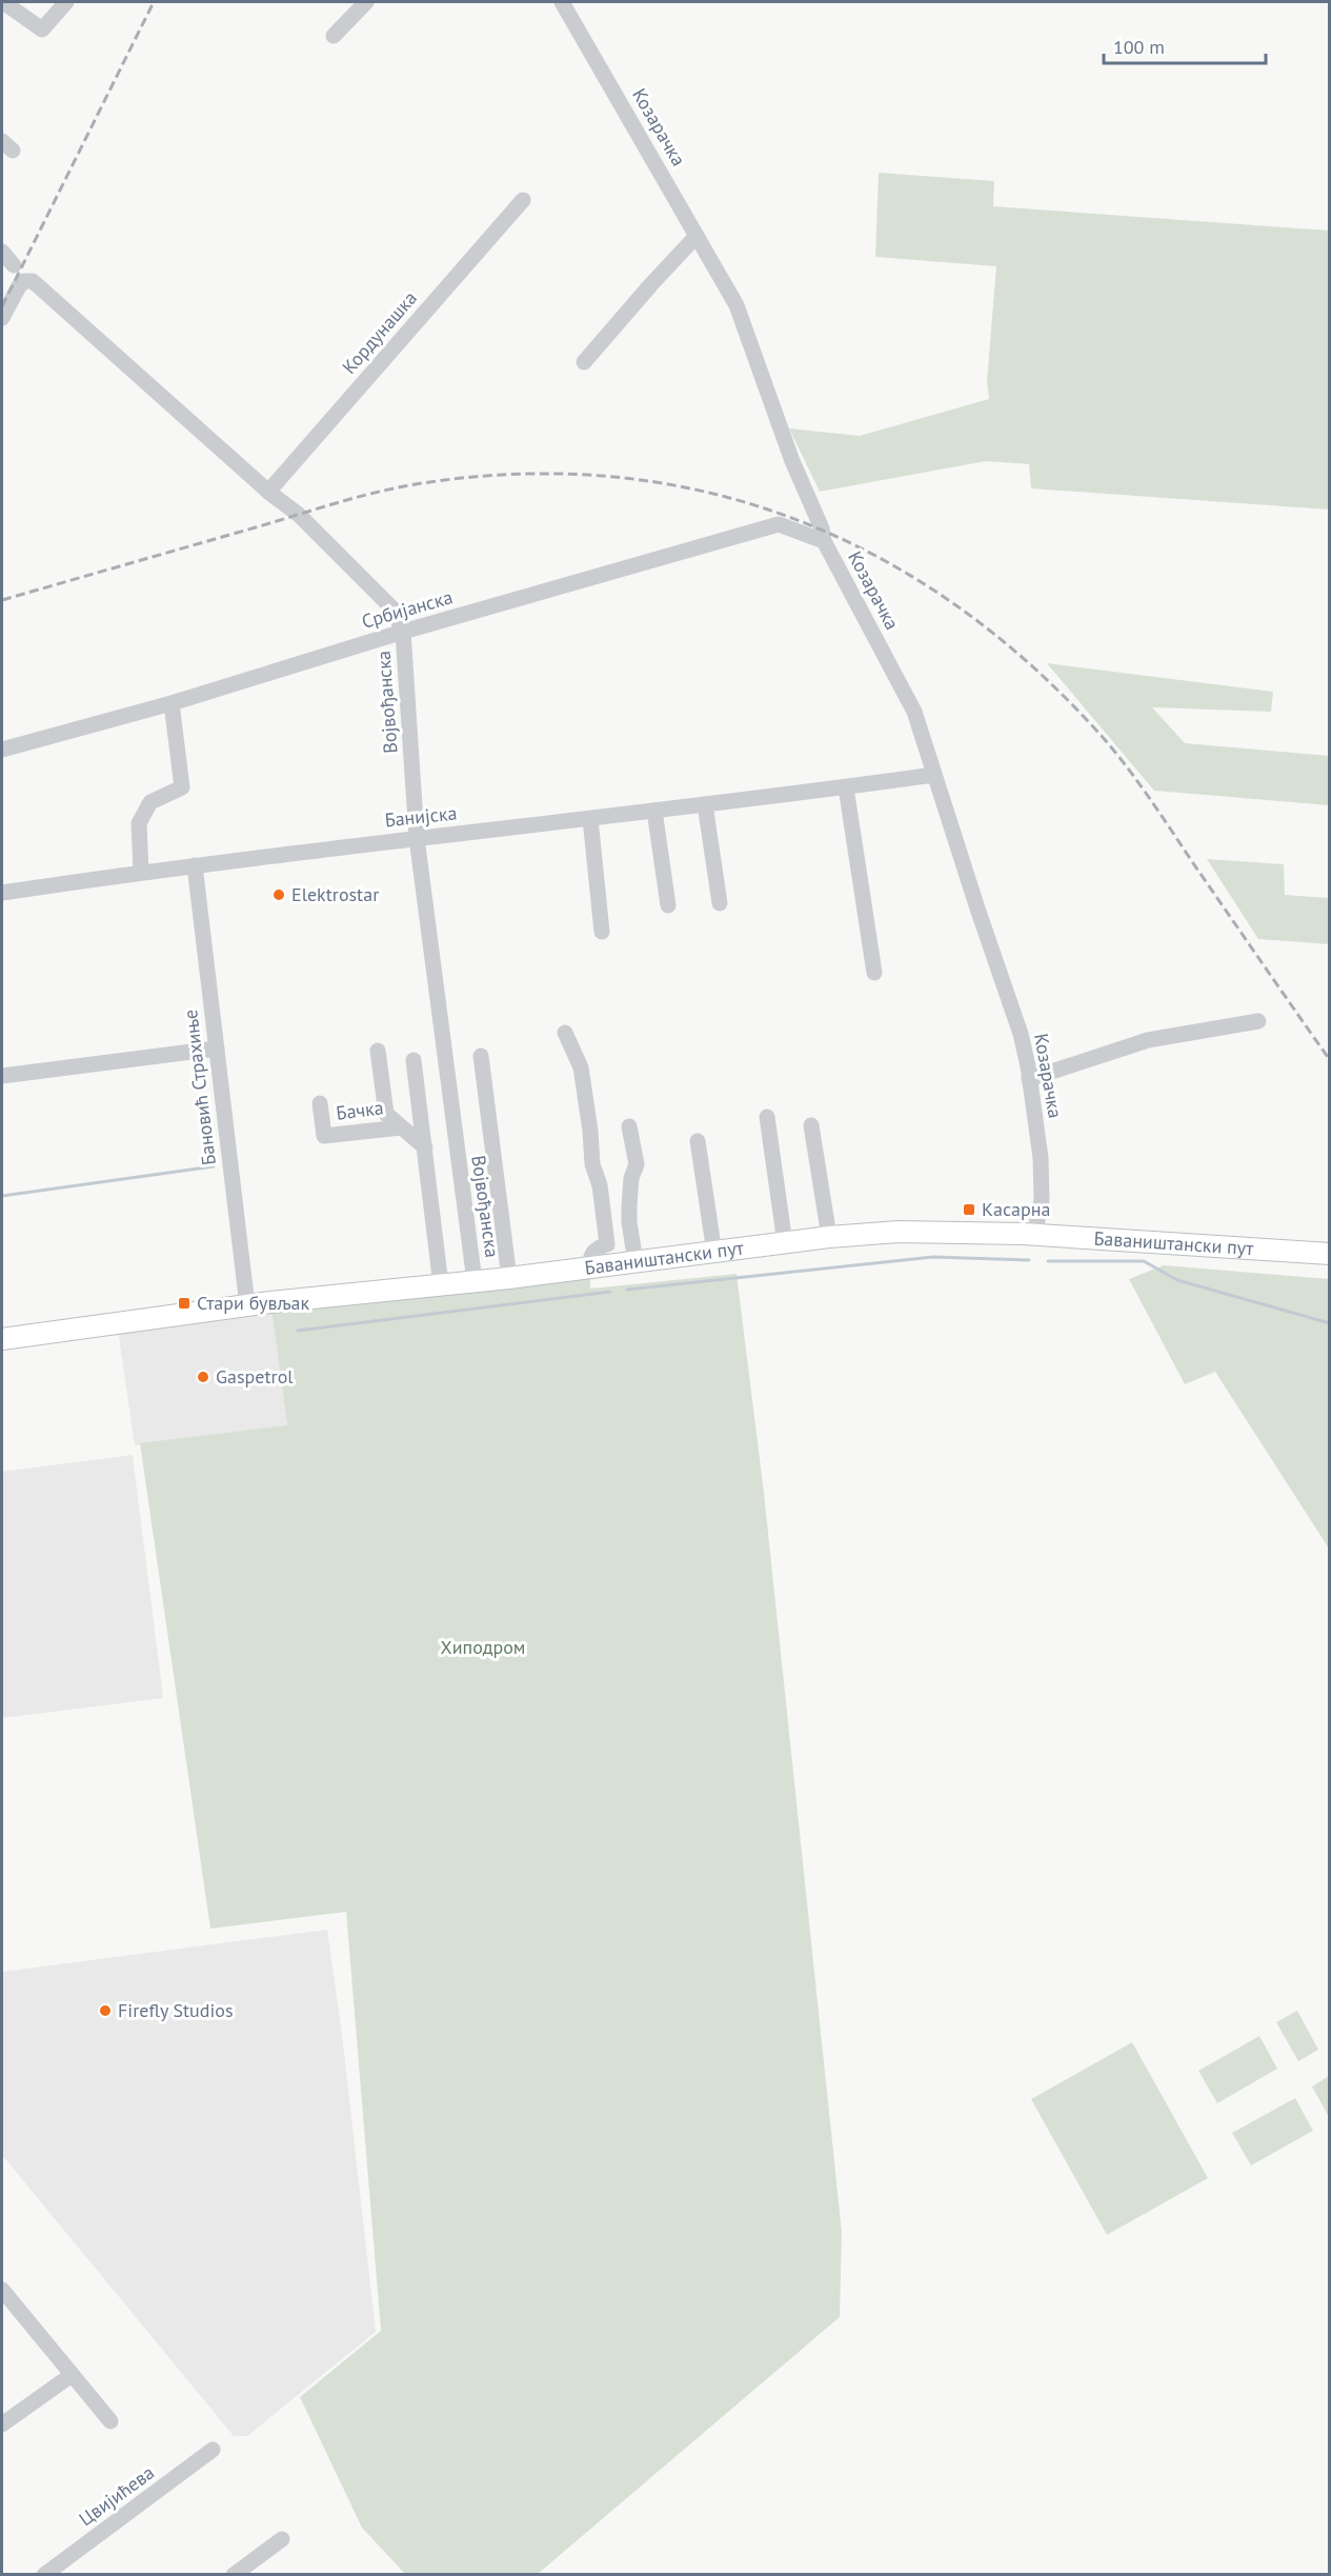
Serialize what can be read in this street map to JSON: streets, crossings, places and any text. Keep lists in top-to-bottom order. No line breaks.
{"streets":{"main road":["Баваништански пут"],"street":["Козарачка","Кордунашка","Србијанска","Војвођанска","Банијска","Бановић Страхиње","Бачка","Цвијићева"]},"crossings":[["Козарачка","Србијанска"],["Козарачка","Банијска"],["Козарачка","Баваништански пут"],["Кордунашка","Војвођанска"],["Србијанска","Војвођанска"],["Војвођанска","Банијска"],["Војвођанска","Баваништански пут"],["Банијска","Бановић Страхиње"],["Бановић Страхиње","Баваништански пут"]],"parks":["Хиподром"],"places":{"other":["Elektrostar","Gaspetrol","Firefly Studios"],"transit":["Касарна","Стари бувљак"]},"scale_bar":"100 m"}
